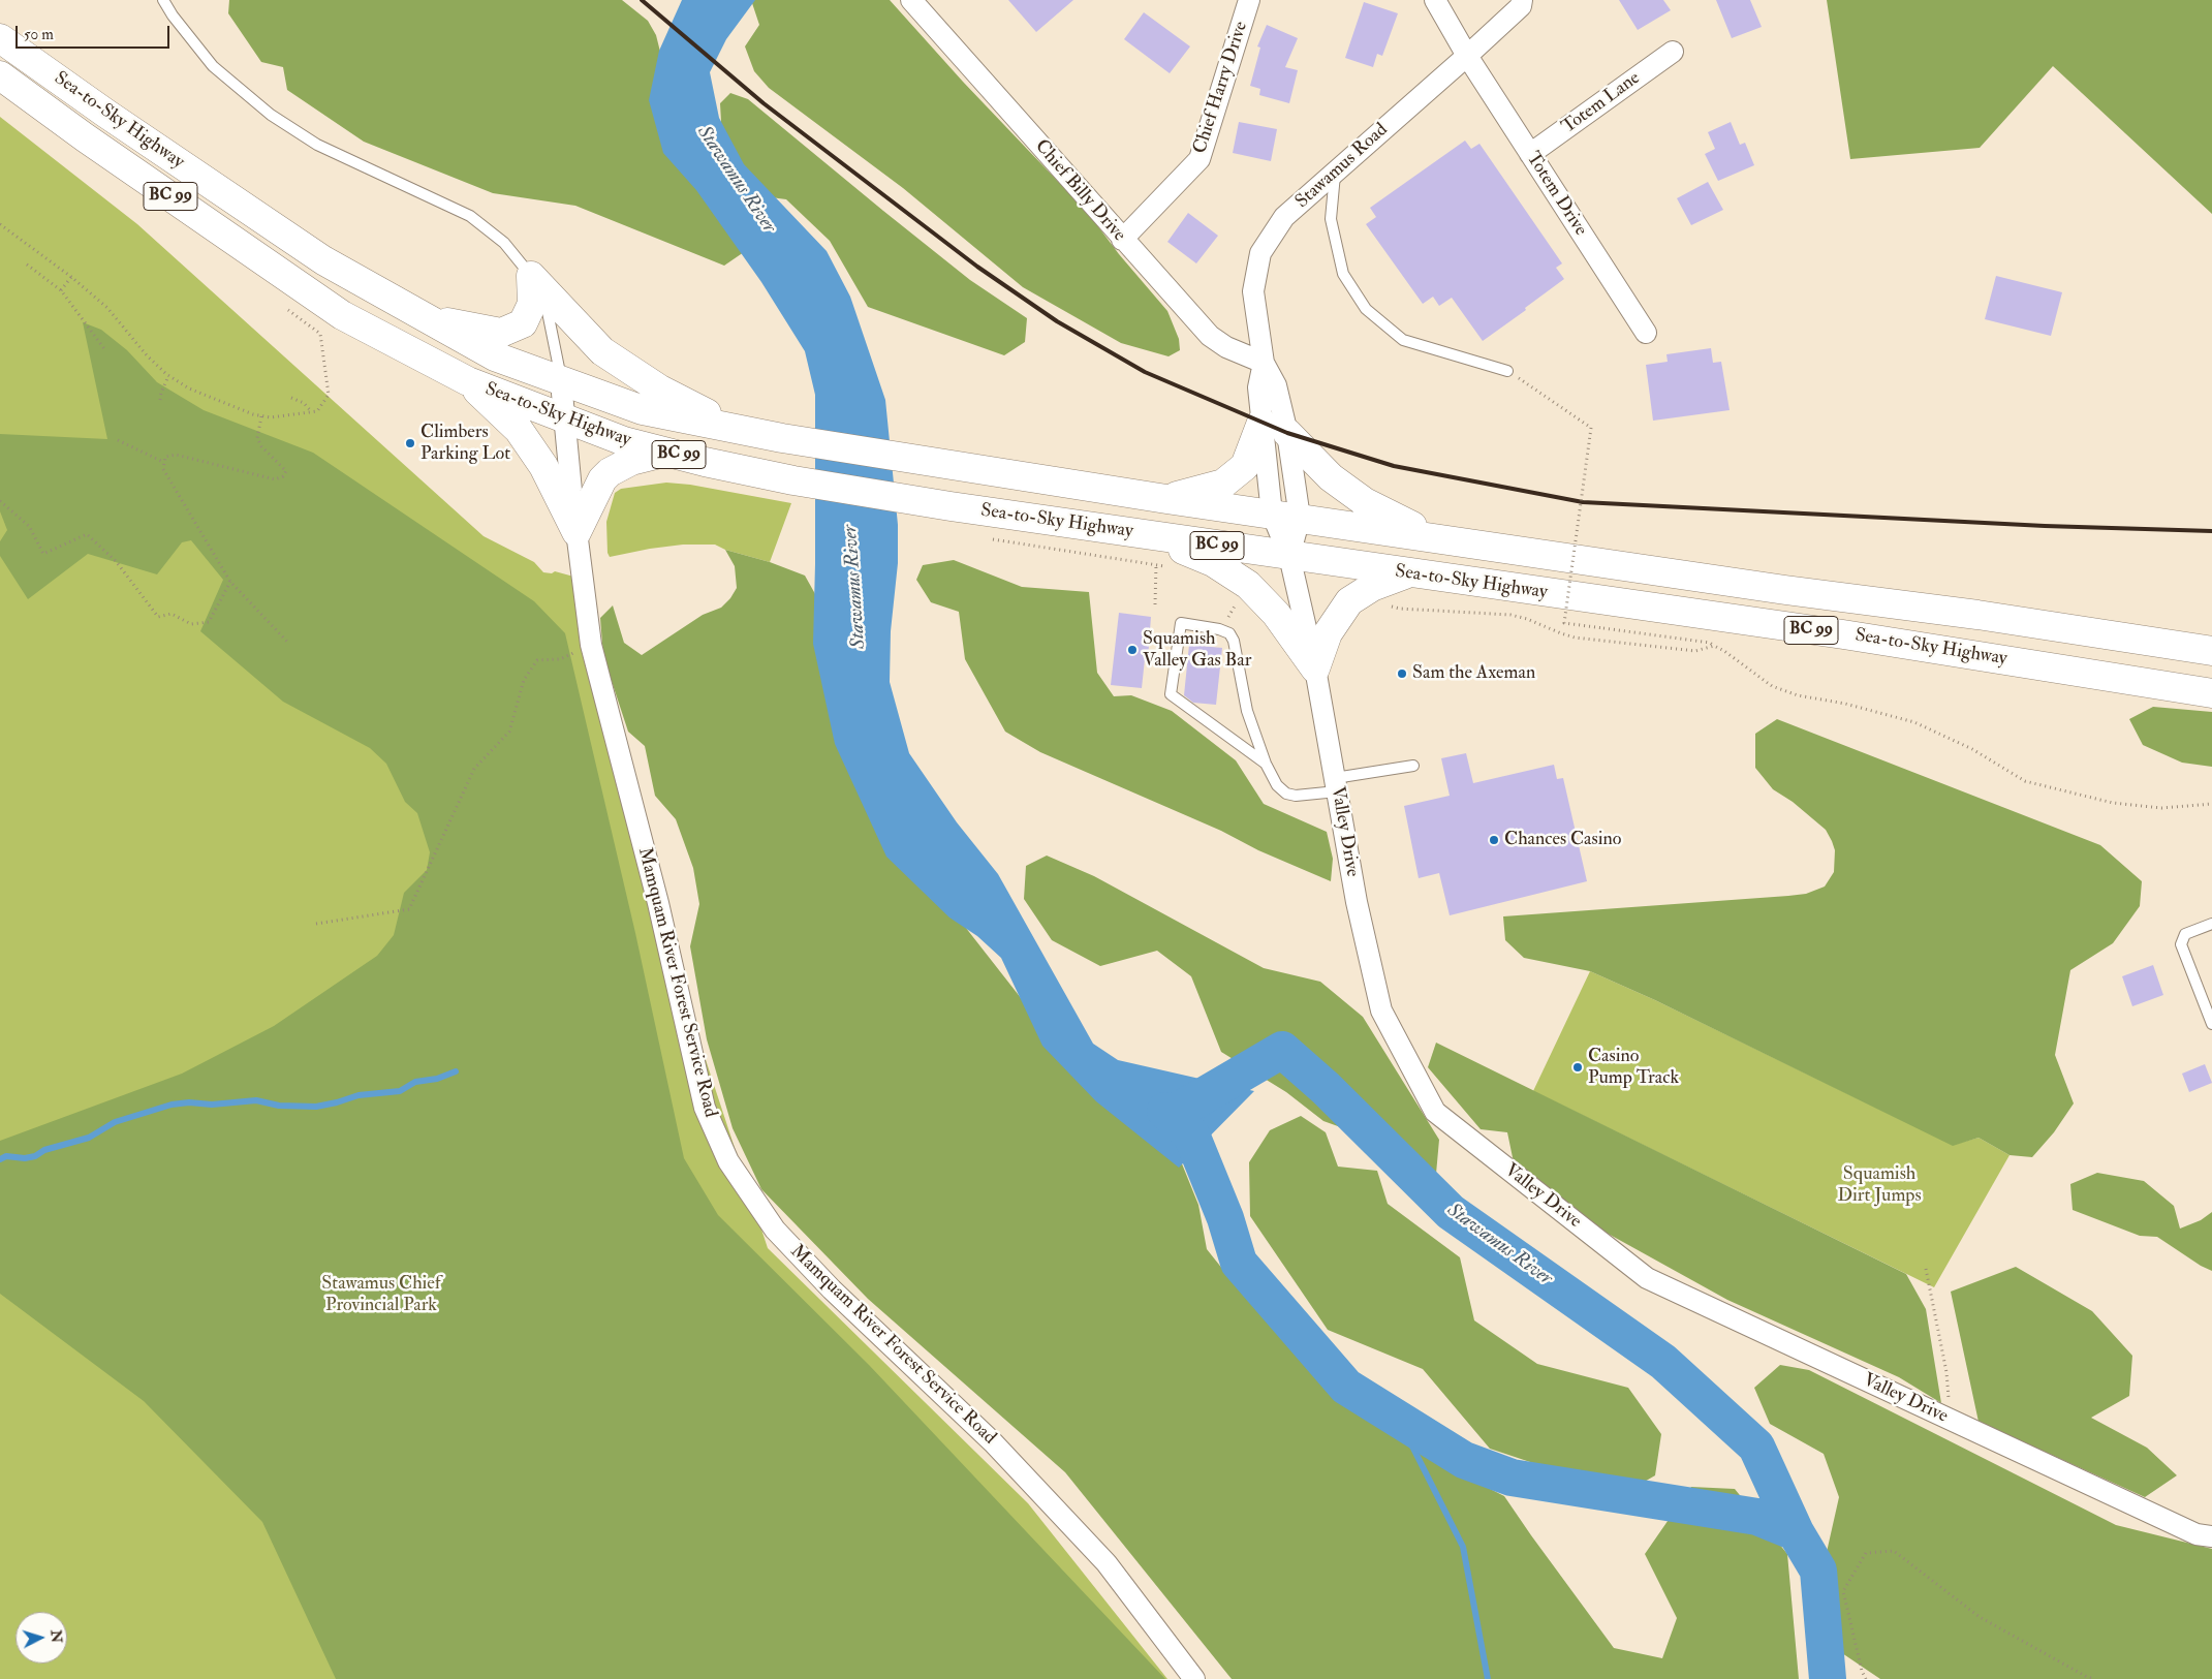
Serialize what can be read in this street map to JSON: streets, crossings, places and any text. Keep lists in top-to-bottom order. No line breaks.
{"streets":{"highway":["Sea-to-Sky Highway","BC 99"],"street":["Chief Harry Drive","Totem Lane","Stawamus Road","Chief Billy Drive","Totem Drive","Valley Drive","Mamquam River Forest Service Road"]},"crossings":[["Chief Harry Drive","Chief Billy Drive"],["Totem Lane","Totem Drive"],["Sea-to-Sky Highway","Stawamus Road"],["Sea-to-Sky Highway","Valley Drive"],["Sea-to-Sky Highway","Mamquam River Forest Service Road"],["Stawamus Road","Chief Billy Drive"],["Stawamus Road","Totem Drive"],["Stawamus Road","Valley Drive"]],"water":["Stawamus River"],"parks":["Squamish Dirt Jumps","Stawamus Chief Provincial Park"],"places":["Climbers Parking Lot","Squamish Valley Gas Bar","Sam the Axeman","Chances Casino","Casino Pump Track"],"scale_bar":"50 m","north":"right"}
